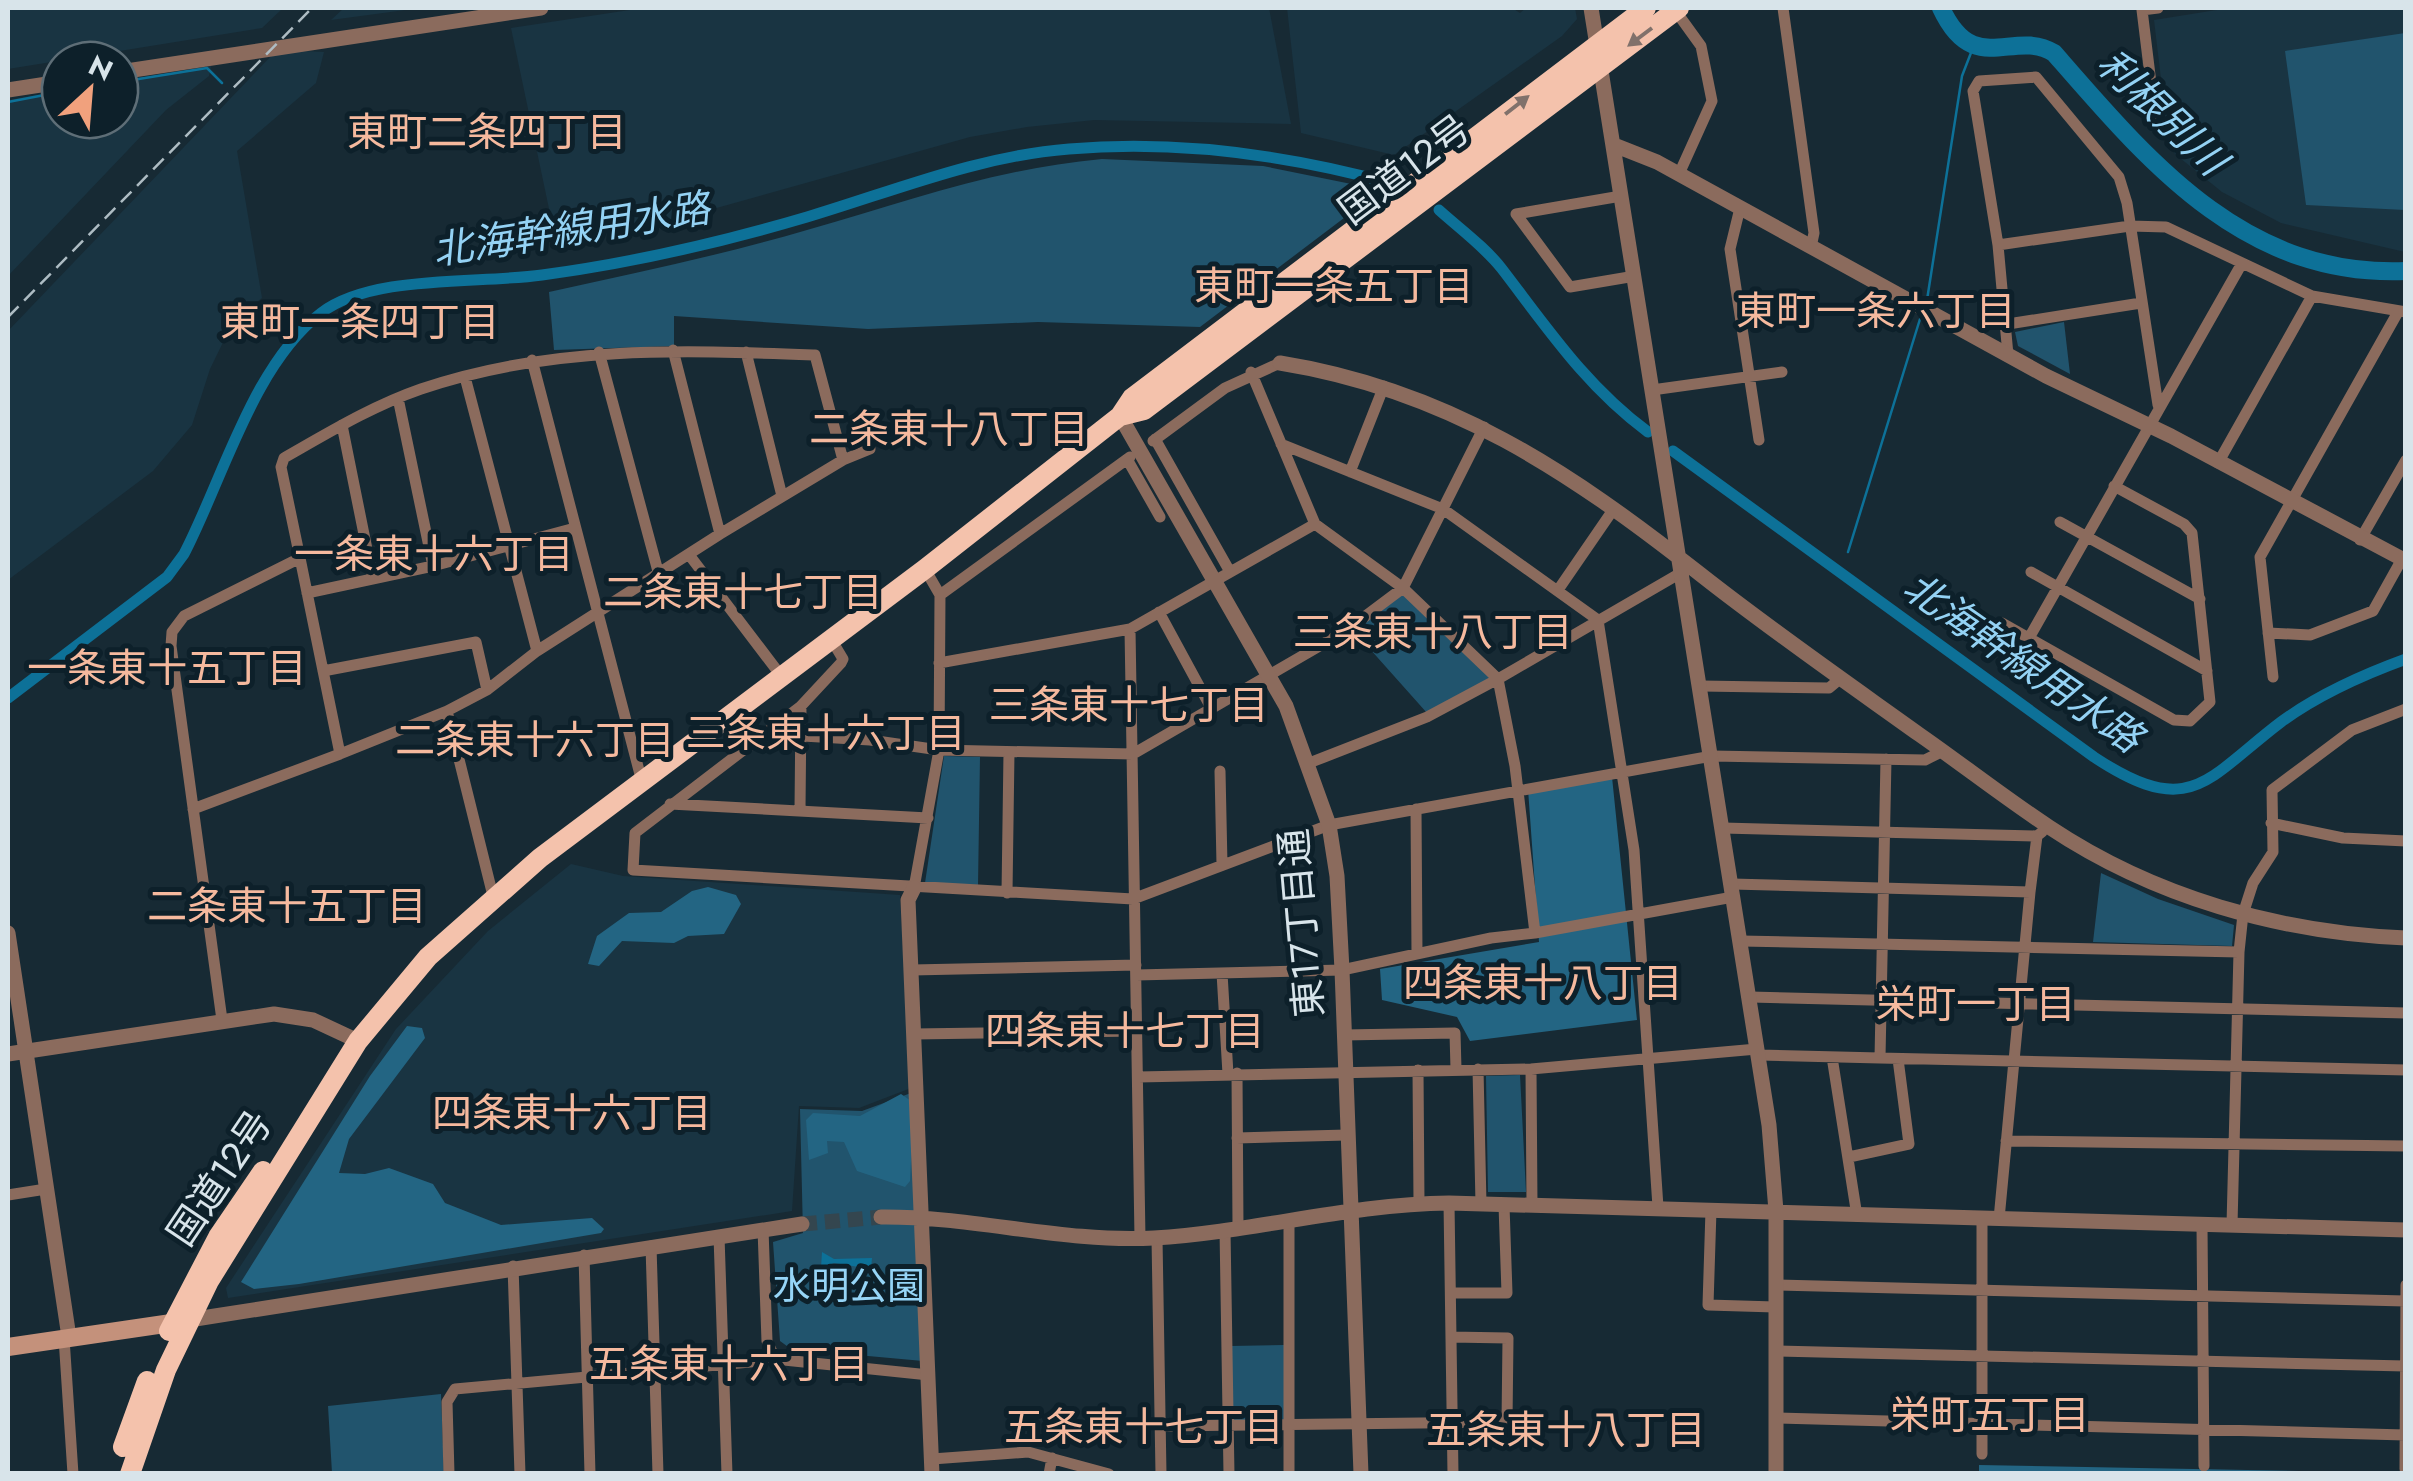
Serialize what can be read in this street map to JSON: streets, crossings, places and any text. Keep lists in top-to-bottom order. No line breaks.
{"streets":{"highway":["国道12号"],"street":["東17丁目通"]},"crossings":[["国道12号","東17丁目通"]],"districts":["東町二条四丁目","東町一条五丁目","東町一条六丁目","東町一条四丁目","二条東十八丁目","一条東十六丁目","二条東十七丁目","三条東十八丁目","一条東十五丁目","三条東十七丁目","三条東十六丁目","二条東十六丁目","二条東十五丁目","四条東十八丁目","栄町一丁目","四条東十七丁目","四条東十六丁目","五条東十六丁目","栄町五丁目","五条東十七丁目","五条東十八丁目"],"water":["利根別川","北海幹線用水路"],"parks":["水明公園"],"north":"top right"}
